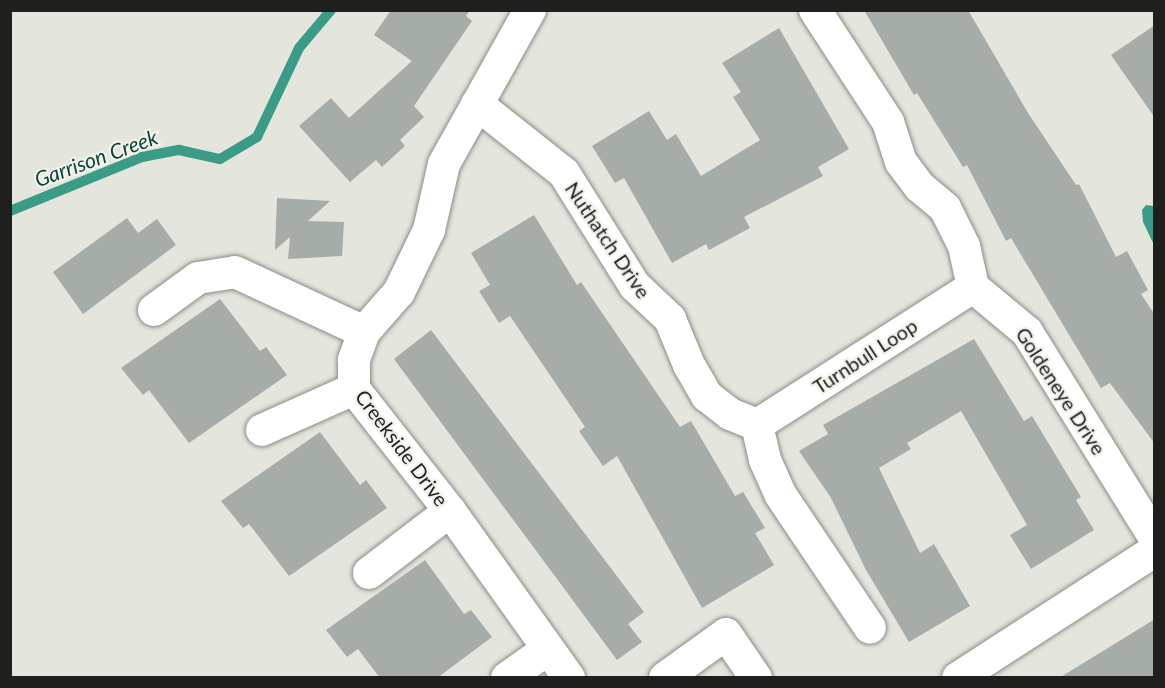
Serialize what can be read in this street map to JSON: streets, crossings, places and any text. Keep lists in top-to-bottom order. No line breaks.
{"streets":{"street":["Nuthatch Drive","Turnbull Loop","Goldeneye Drive","Creekside Drive"]},"crossings":[["Nuthatch Drive","Turnbull Loop"],["Nuthatch Drive","Creekside Drive"],["Turnbull Loop","Goldeneye Drive"]],"water":["Garrison Creek"]}
